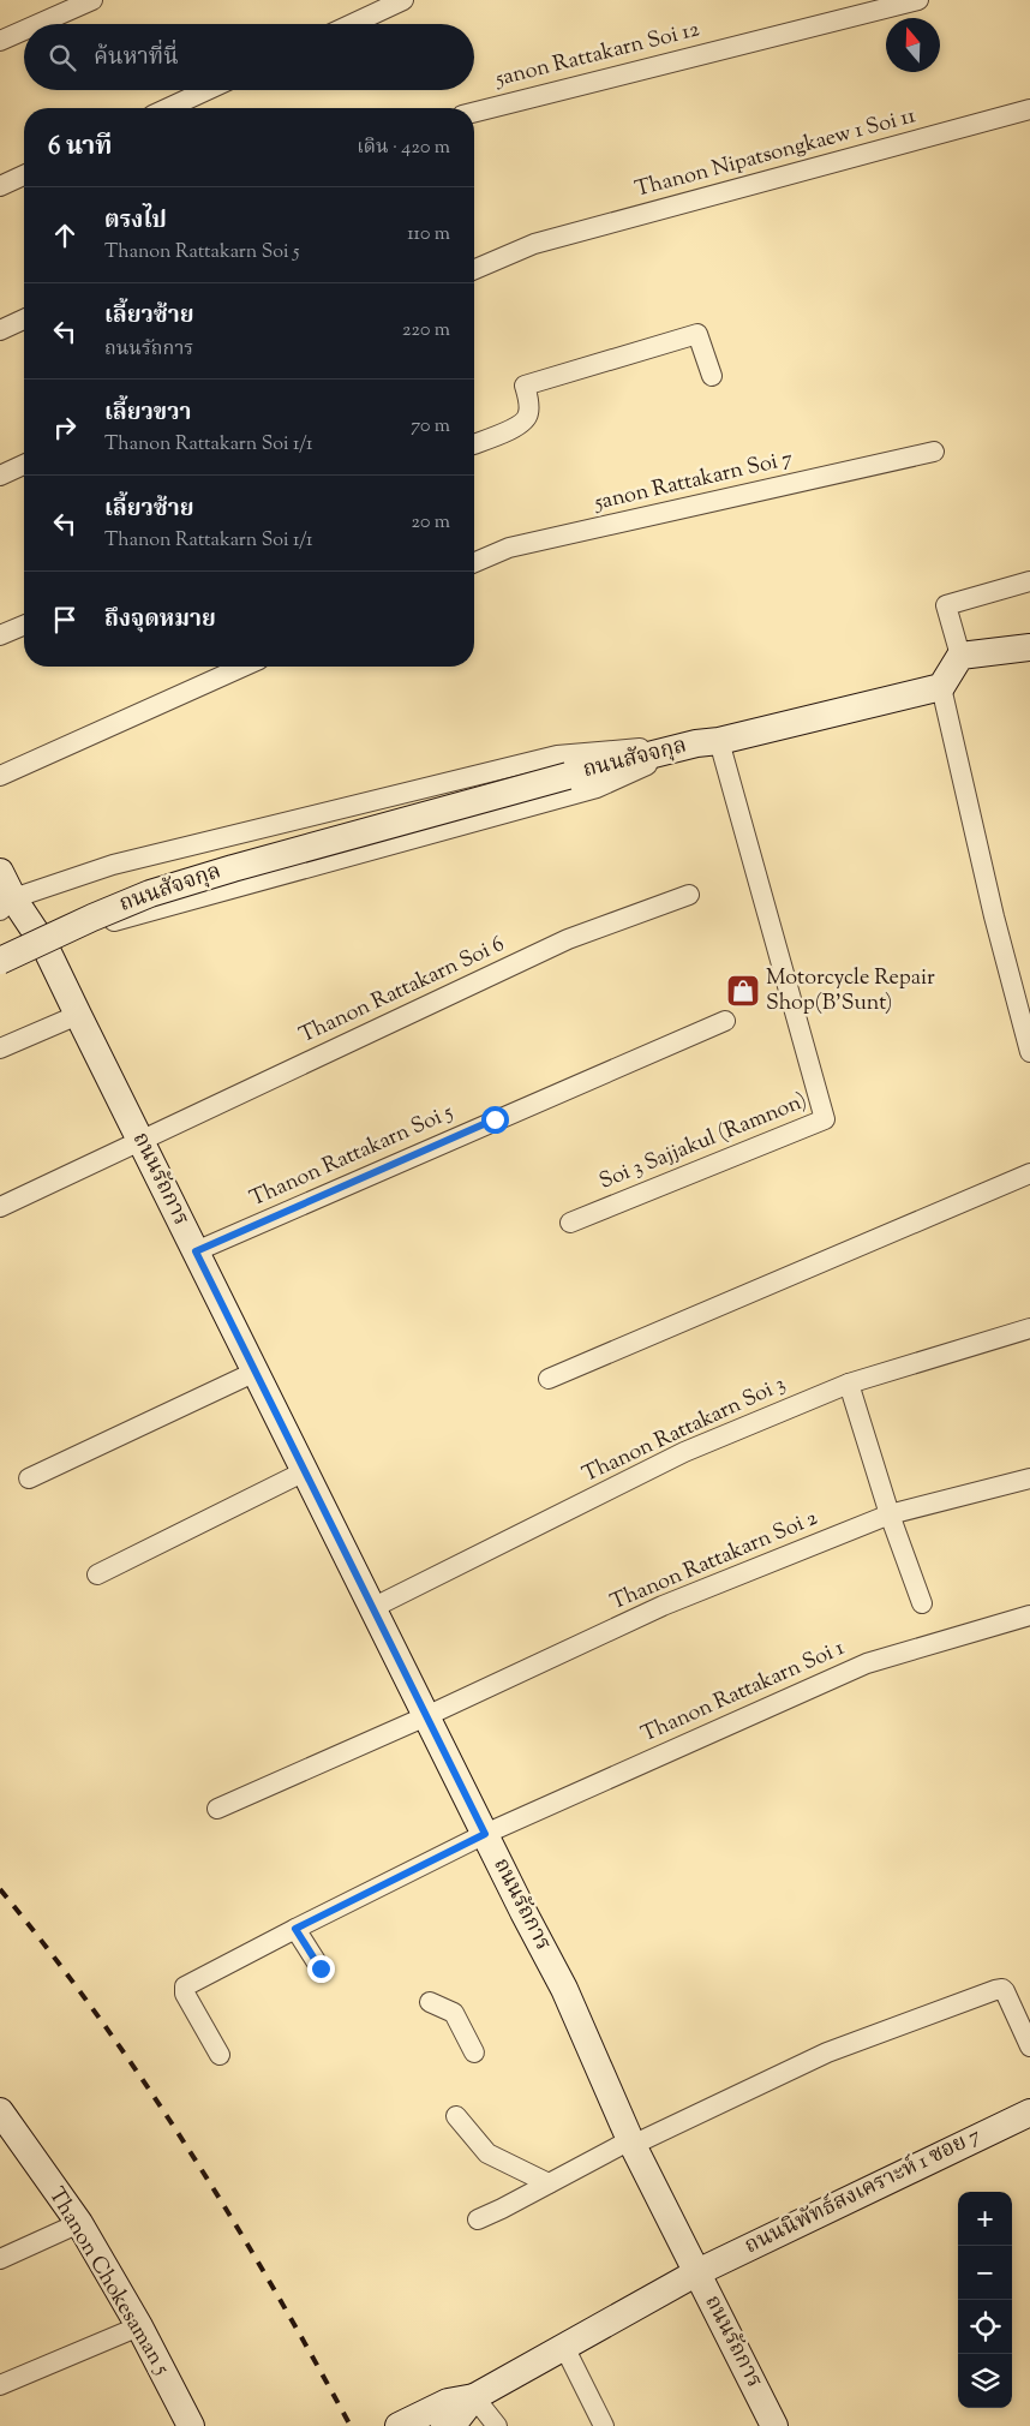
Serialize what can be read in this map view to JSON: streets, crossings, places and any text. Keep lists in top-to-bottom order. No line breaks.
{"streets":{"street":["5anon Rattakarn Soi 12","Thanon Nipatsongkaew 1 Soi 11","5anon Rattakarn Soi 7","ถนนสัจจกุล","Thanon Rattakarn Soi 6","Soi 3 Sajjakul (Ramnon)","Thanon Rattakarn Soi 5","ถนนรัถการ","Thanon Rattakarn Soi 3","Thanon Rattakarn Soi 2","Thanon Rattakarn Soi 1","ถนนนิพัทธ์สงเคราะห์ 1 ซอย 7","Thanon Chokesaman 5"]},"crossings":[["ถนนสัจจกุล","Soi 3 Sajjakul (Ramnon)"],["ถนนสัจจกุล","ถนนรัถการ"],["Thanon Rattakarn Soi 6","ถนนรัถการ"],["Thanon Rattakarn Soi 5","ถนนรัถการ"],["ถนนรัถการ","Thanon Rattakarn Soi 3"],["ถนนรัถการ","Thanon Rattakarn Soi 2"],["ถนนรัถการ","Thanon Rattakarn Soi 1"],["ถนนรัถการ","ถนนนิพัทธ์สงเคราะห์ 1 ซอย 7"]],"places":{"shop":["Motorcycle Repair Shop(B'Sunt)"]},"north":"top","page":{"search":"ค้นหาที่นี่","heading":["6 นาที","เดิน · 420 m"],"list":[["ตรงไป","Thanon Rattakarn Soi 5","110 m"],["เลี้ยวซ้าย","ถนนรัถการ","220 m"],["เลี้ยวขวา","Thanon Rattakarn Soi 1/1","70 m"],["เลี้ยวซ้าย","Thanon Rattakarn Soi 1/1","20 m"],"ถึงจุดหมาย"],"map_buttons":["+","−"]}}
